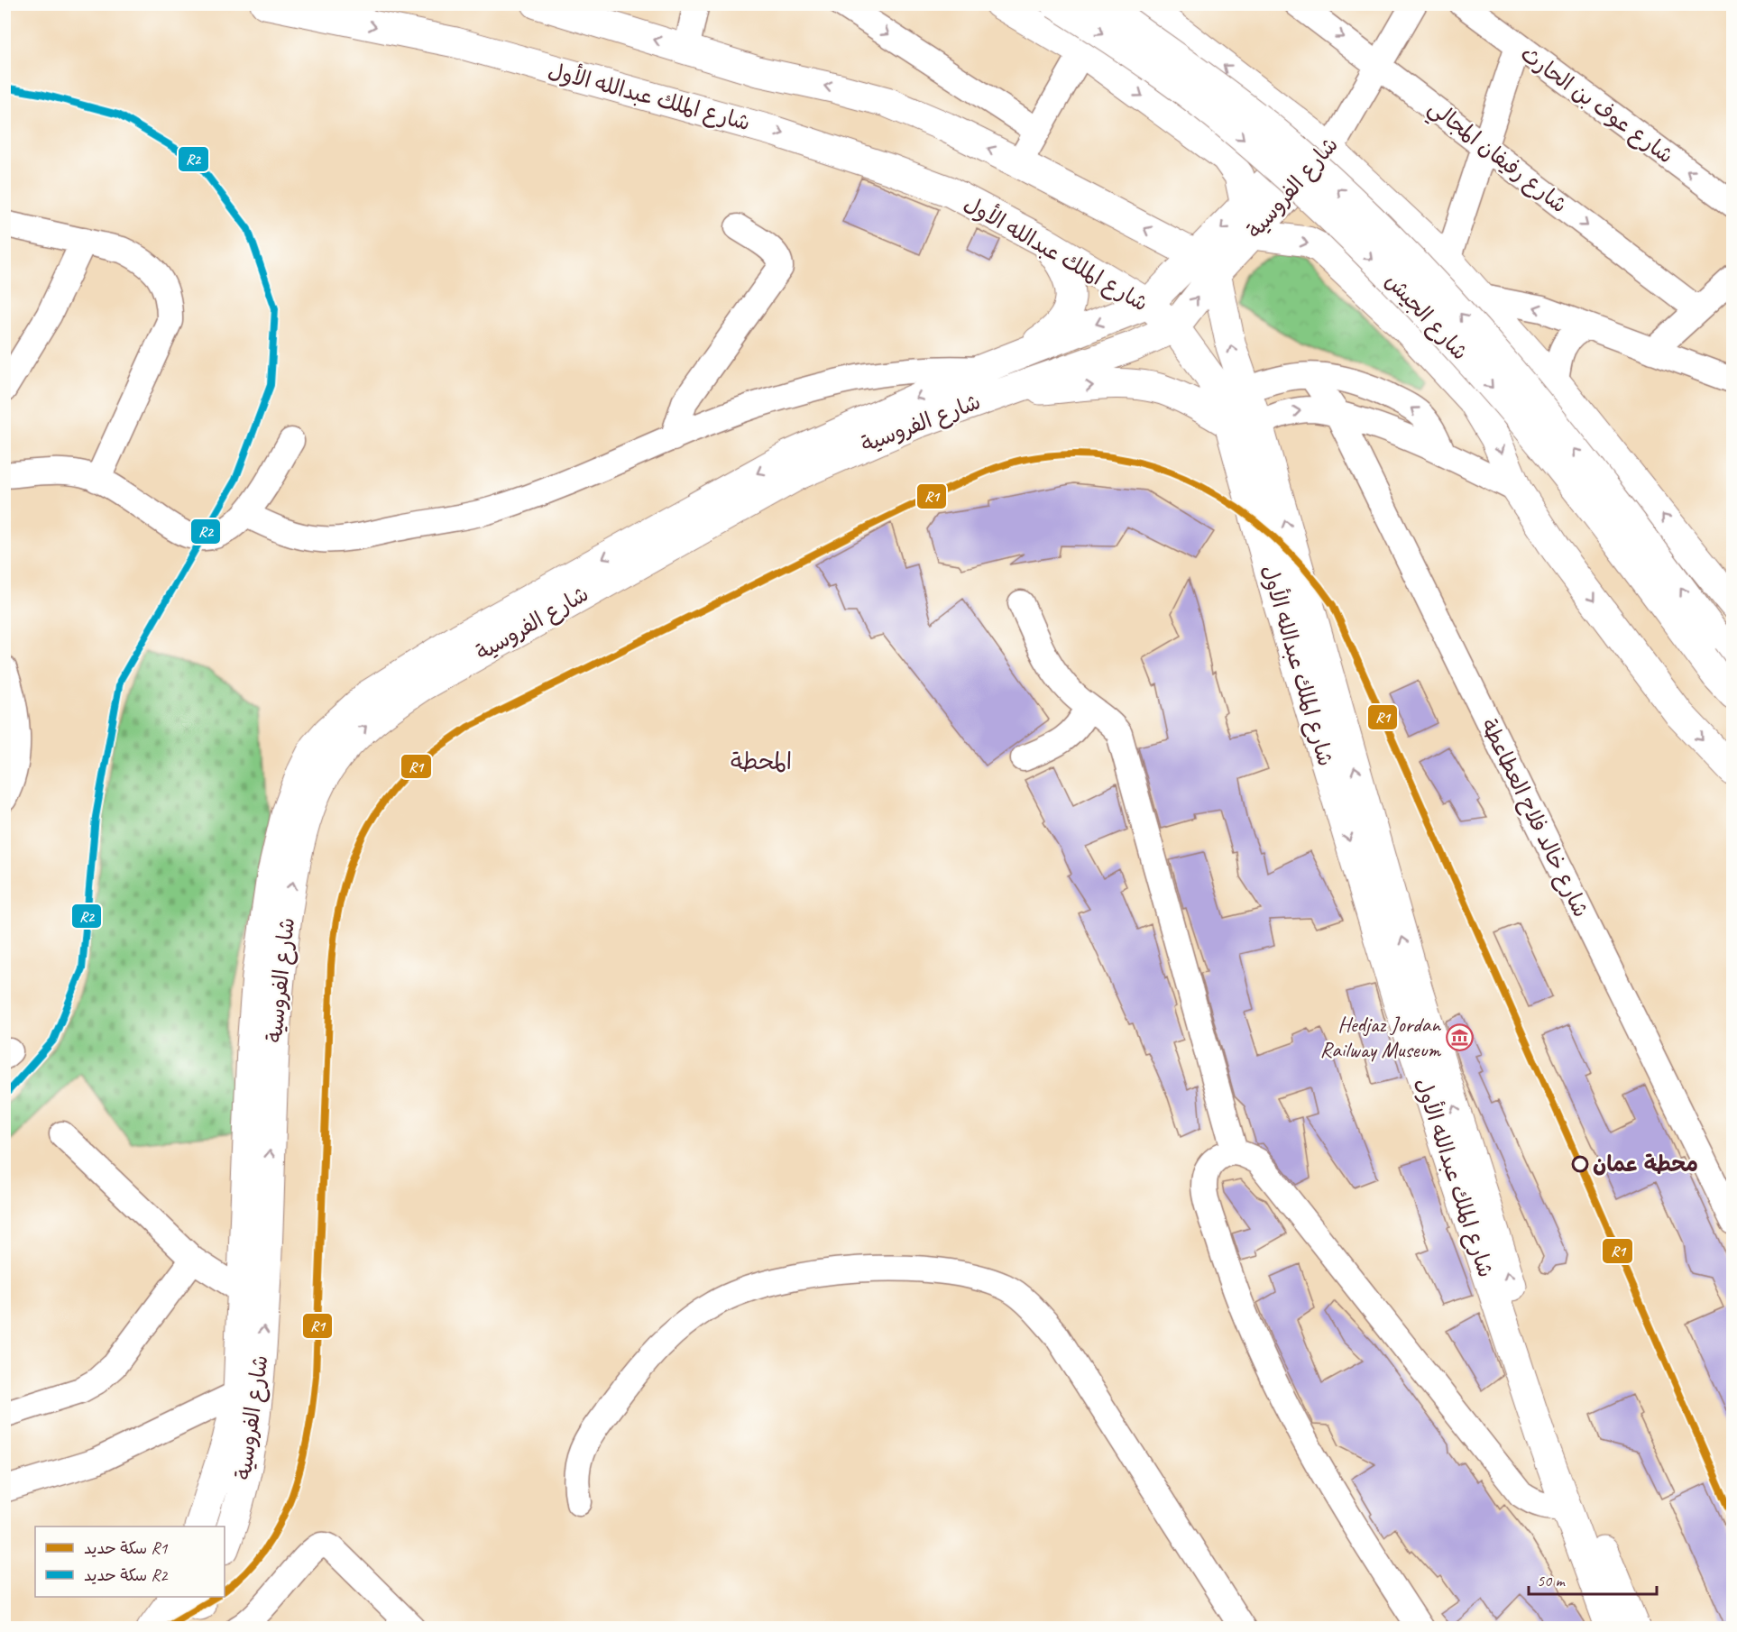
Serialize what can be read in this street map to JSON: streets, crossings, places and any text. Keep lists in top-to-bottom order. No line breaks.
{"streets":{"main road":["شارع الملك عبدالله الأول","شارع الفروسية","شارع الجيش"],"street":["شارع عوف بن الحارث","شارع رفيفان المجالي","شارع خالد فلاح العطاعطة"]},"crossings":[["شارع الملك عبدالله الأول","شارع الفروسية"],["شارع رفيفان المجالي","شارع الفروسية"]],"districts":["المحطة"],"places":{"museum":["Hedjaz Jordan Railway Museum"],"other":["محطة عمان"]},"lines":["rail line R2","rail line R1"],"legend":["سكة حديد R1","سكة حديد R2"],"scale_bar":"50 m"}
